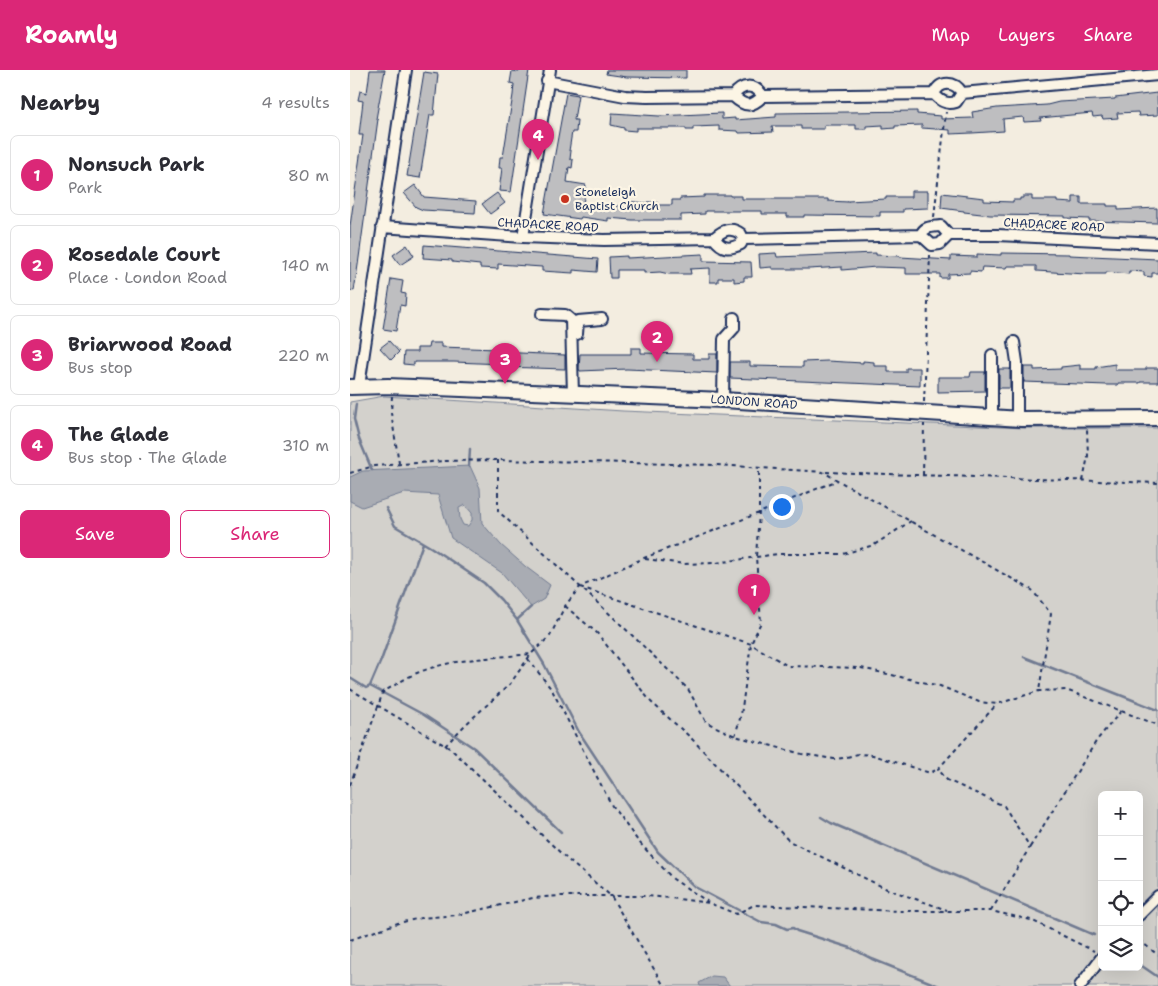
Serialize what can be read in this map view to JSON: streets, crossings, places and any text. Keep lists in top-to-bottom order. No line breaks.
{"streets":{"highway":["LONDON ROAD"],"street":["CHADACRE ROAD"]},"places":["Stoneleigh Baptist Church"],"page":{"header":"Roamly","nav":["Map","Layers","Share"],"heading":["Nearby","4 results"],"pins":["4","2","3","1"],"list":[{"mark":"1","name":"Nonsuch Park","note":"Park","value":"80 m"},{"mark":"2","name":"Rosedale Court","note":"Place · London Road","value":"140 m"},{"mark":"3","name":"Briarwood Road","note":"Bus stop","value":"220 m"},{"mark":"4","name":"The Glade","note":"Bus stop · The Glade","value":"310 m"}],"buttons":["Save","Share"],"map_buttons":["+","−"]}}
